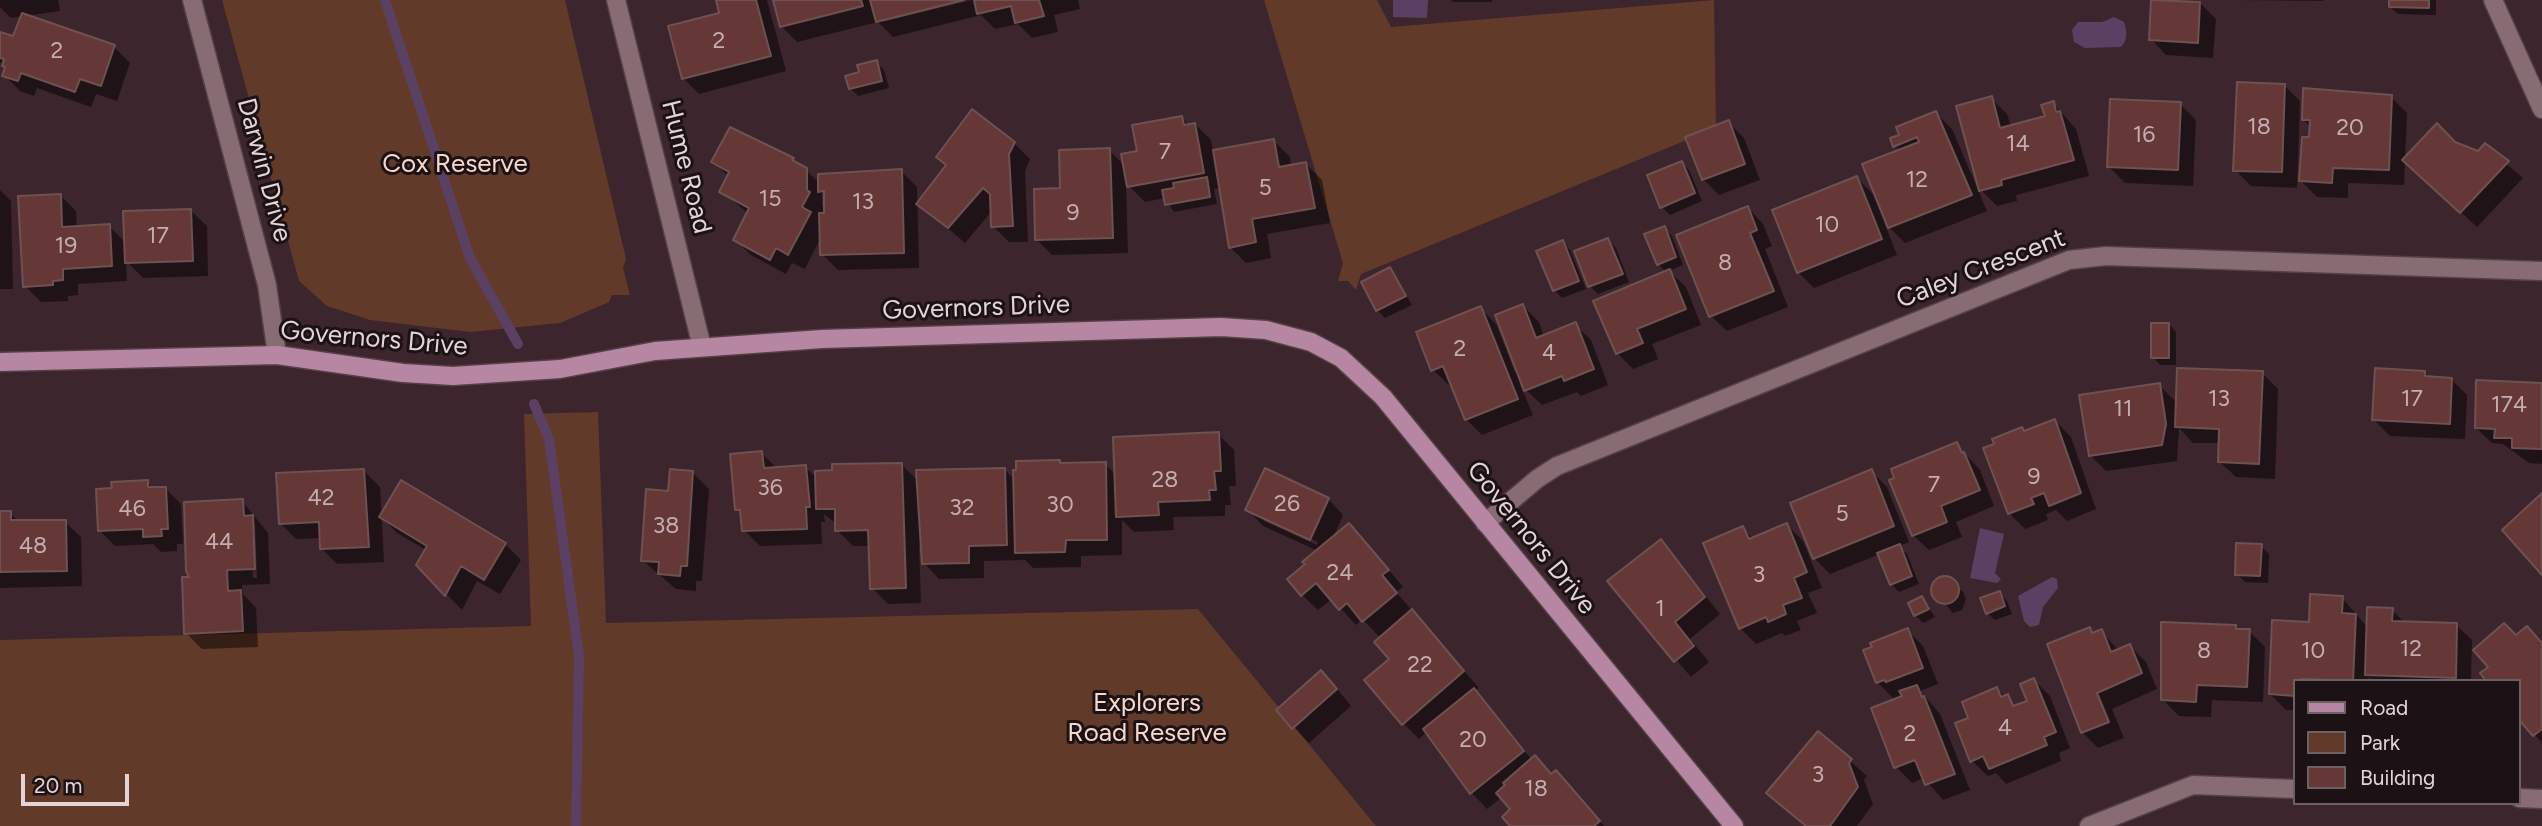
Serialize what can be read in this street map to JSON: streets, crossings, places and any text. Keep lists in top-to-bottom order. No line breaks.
{"streets":{"main road":["Governors Drive"],"street":["Hume Road","Darwin Drive","Caley Crescent"]},"crossings":[["Hume Road","Governors Drive"],["Darwin Drive","Governors Drive"],["Caley Crescent","Governors Drive"]],"parks":["Cox Reserve","Explorers Road Reserve"],"house_numbers":["2","2","18","20","16","14","7","12","5","15","13","9","10","17","19","8","2","4","13","17","174","11","9","28","7","36","42","26","30","32","46","5","38","44","48","24","3","1","12","8","10","22","4","2","20","3","18"],"legend":["Road","Park","Building"],"scale_bar":"20 m"}
